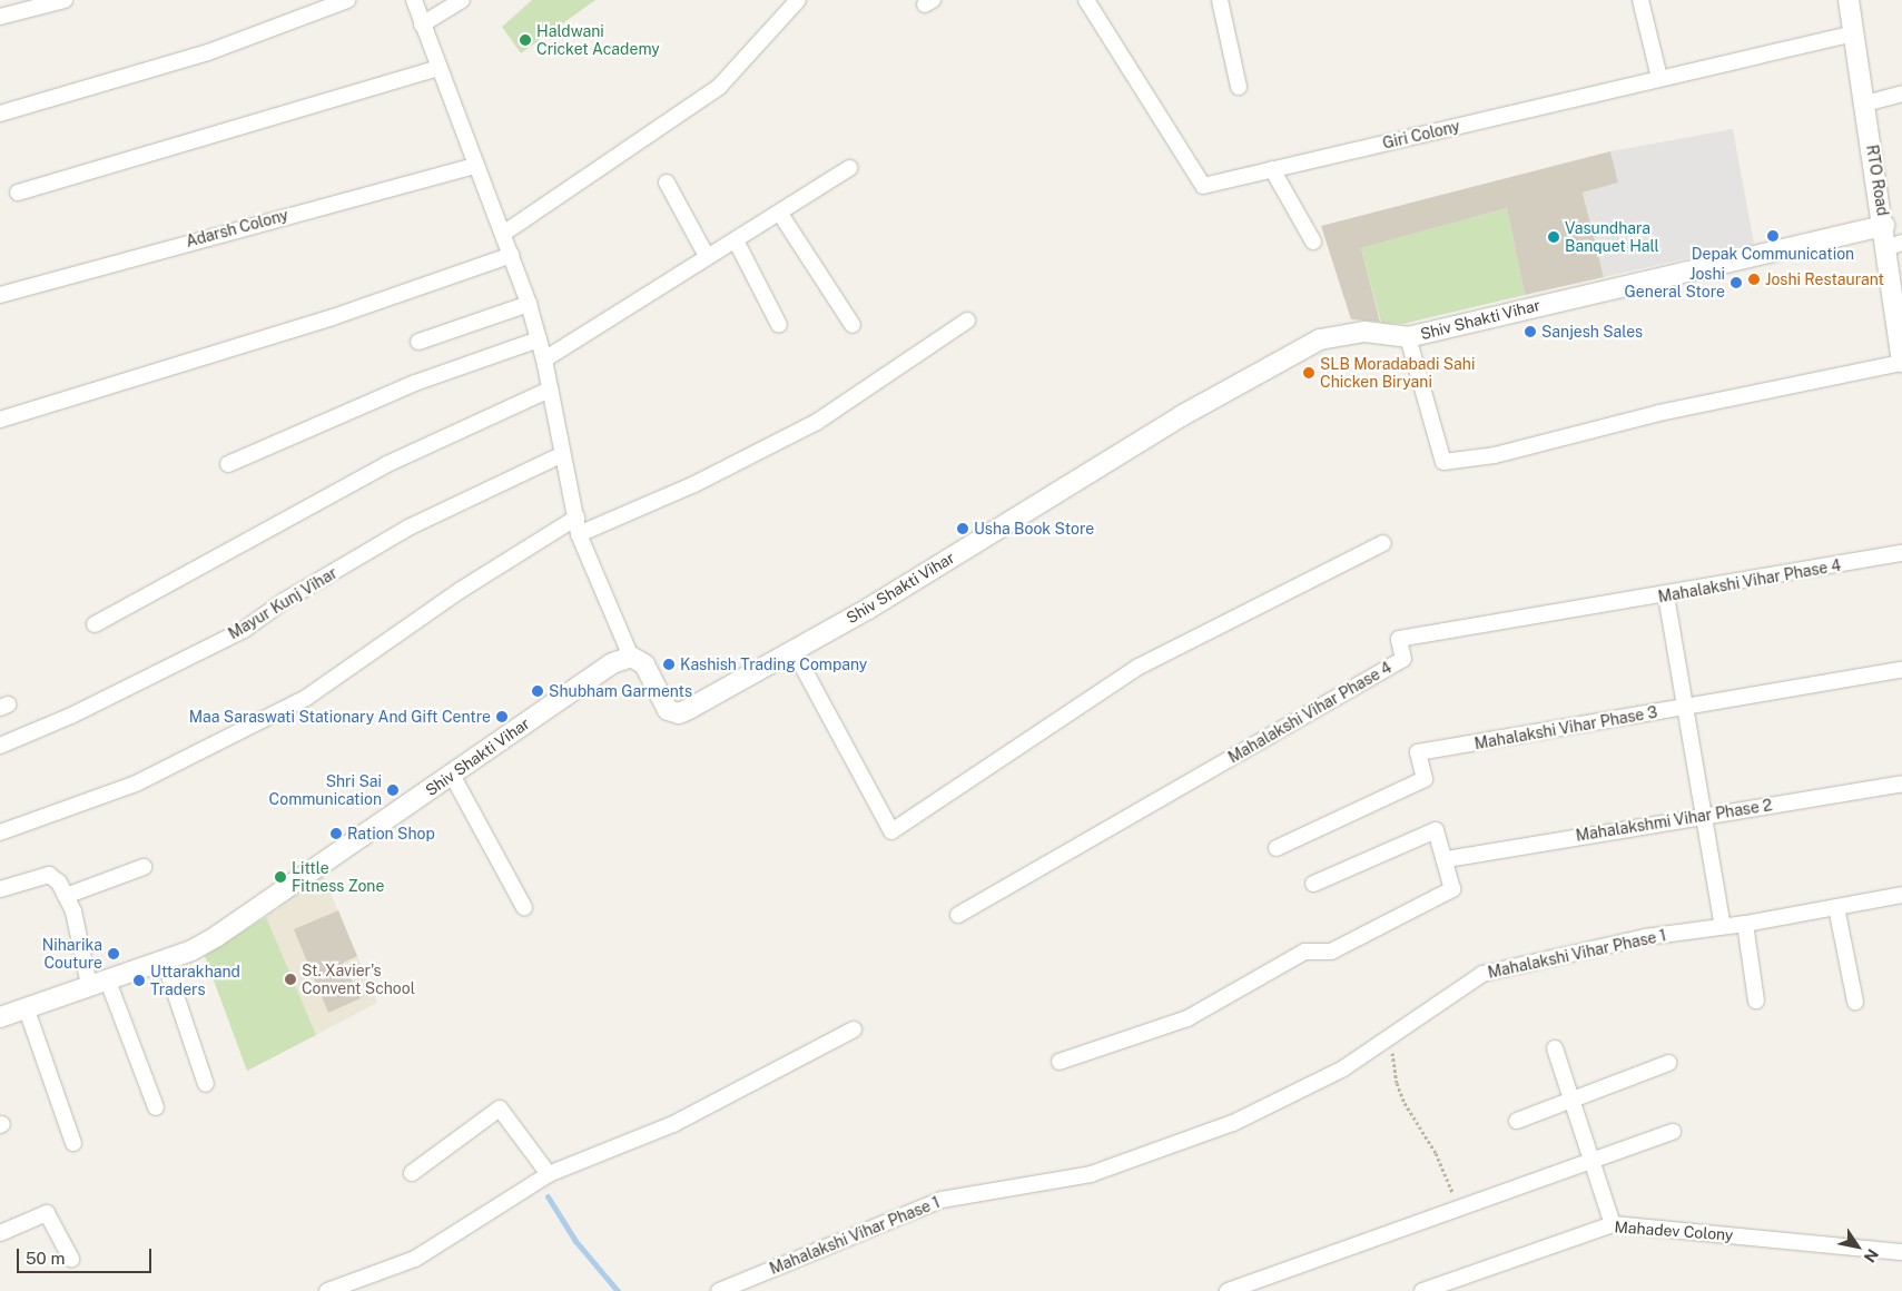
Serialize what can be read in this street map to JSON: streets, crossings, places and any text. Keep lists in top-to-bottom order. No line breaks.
{"streets":{"street":["Giri Colony","RTO Road","Adarsh Colony","Shiv Shakti Vihar","Mahalakshi Vihar Phase 4","Mayur Kunj Vihar","Mahalakshi Vihar Phase 3","Mahalakshmi Vihar Phase 2","Mahalakshi Vihar Phase 1","Mahadev Colony"]},"crossings":[["Giri Colony","RTO Road"],["RTO Road","Shiv Shakti Vihar"]],"places":["Haldwani Cricket Academy","Depak Communication","Vasundhara Banquet Hall","Joshi Restaurant","Joshi General Store","Sanjesh Sales","SLB Moradabadi Sahi Chicken Biryani","Usha Book Store","Kashish Trading Company","Shubham Garments","Maa Saraswati Stationary And Gift Centre","Shri Sai Communication","Ration Shop","Little Fitness Zone","Niharika Couture","St. Xavier's Convent School","Uttarakhand Traders"],"scale_bar":"50 m","north":"bottom right"}
